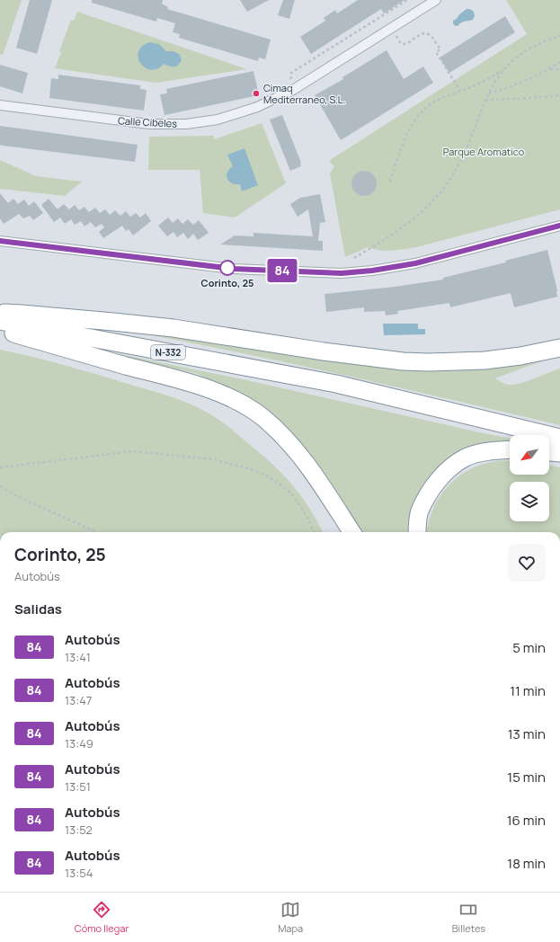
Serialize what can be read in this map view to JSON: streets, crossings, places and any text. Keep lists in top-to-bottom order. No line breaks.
{"streets":{"highway":["N-332"],"street":["Calle Cibeles"]},"parks":["Parque Aromatico"],"places":["Cimaq Mediterraneo, S.L.","Corinto, 25"],"lines":["bus line 84"],"north":"bottom left","page":{"on_map":"84","heading":[["Corinto, 25","Autobús"],"Salidas"],"list":[{"mark":"84","name":"Autobús","note":"13:41","value":"5 min"},{"mark":"84","name":"Autobús","note":"13:47","value":"11 min"},{"mark":"84","name":"Autobús","note":"13:49","value":"13 min"},{"mark":"84","name":"Autobús","note":"13:51","value":"15 min"},{"mark":"84","name":"Autobús","note":"13:52","value":"16 min"},{"mark":"84","name":"Autobús","note":"13:54","value":"18 min"}],"tabs":["Cómo llegar","Mapa","Billetes"]}}
